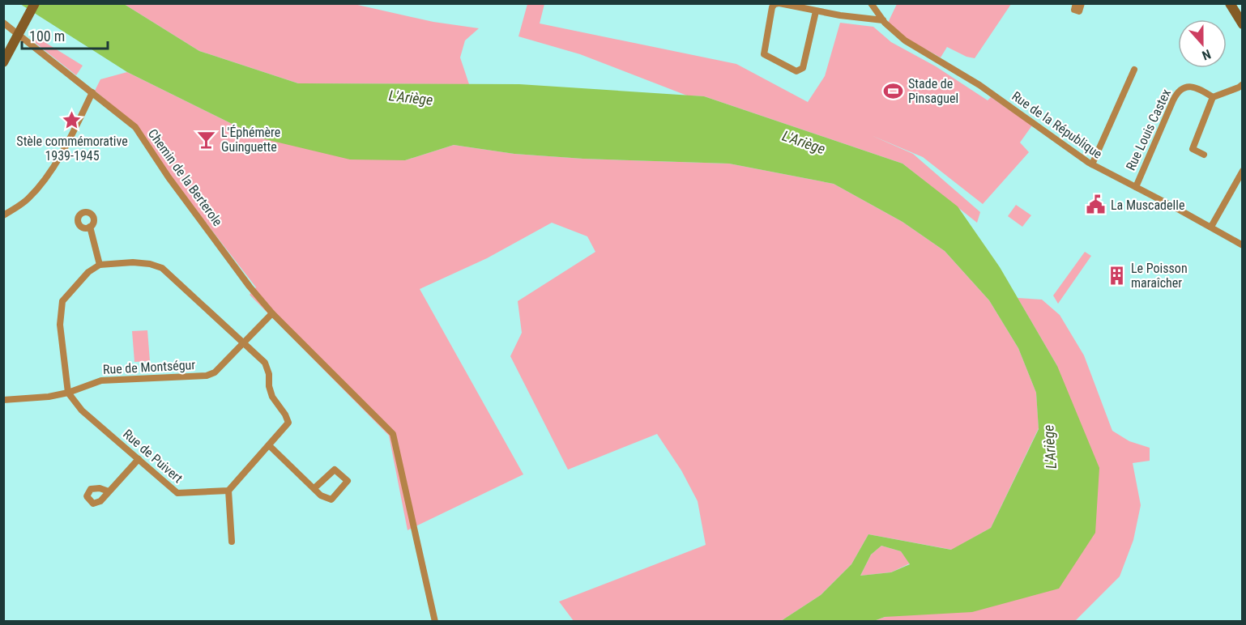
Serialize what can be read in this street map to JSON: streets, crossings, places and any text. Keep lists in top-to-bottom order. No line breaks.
{"streets":{"street":["Rue de la République","Rue Louis Castex","Chemin de la Berterole","Rue de Montségur","Rue de Puivert"]},"crossings":[["Rue de la République","Rue Louis Castex"],["Chemin de la Berterole","Rue de Montségur"],["Rue de Montségur","Rue de Puivert"]],"water":["L'Ariège"],"places":{"sports":["Stade de Pinsaguel"],"place":["Stèle commémorative 1939-1945"],"bar":["L'Éphémère Guinguette"],"public building":["La Muscadelle"],"building":["Le Poisson maraîcher"]},"scale_bar":"100 m","north":"bottom"}
